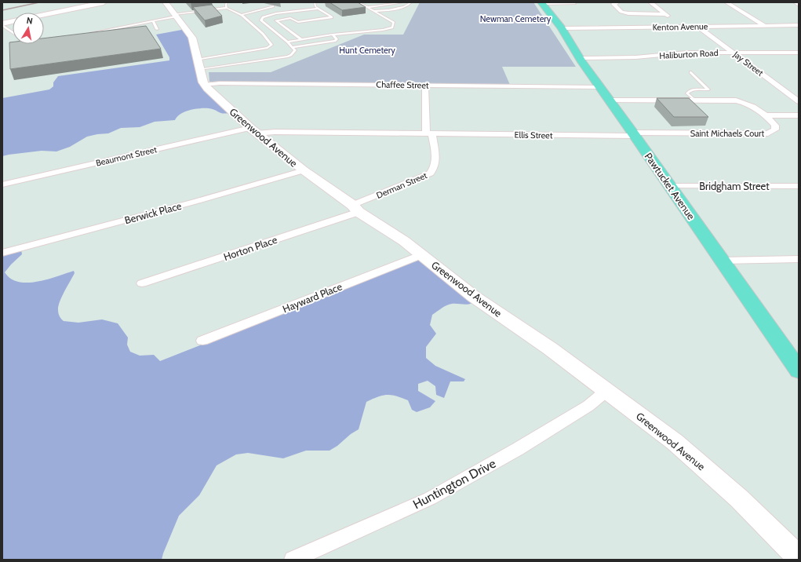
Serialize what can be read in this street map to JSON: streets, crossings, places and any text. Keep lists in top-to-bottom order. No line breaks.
{"streets":{"main road":["Pawtucket Avenue"],"street":["Kenton Avenue","Haliburton Road","Jay Street","Chaffee Street","Saint Michaels Court","Ellis Street","Greenwood Avenue","Beaumont Street","Derman Street","Bridgham Street","Berwick Place","Horton Place","Hayward Place","Huntington Drive"]},"crossings":[["Kenton Avenue","Jay Street"],["Kenton Avenue","Pawtucket Avenue"],["Haliburton Road","Jay Street"],["Haliburton Road","Pawtucket Avenue"],["Chaffee Street","Greenwood Avenue"],["Chaffee Street","Derman Street"],["Chaffee Street","Pawtucket Avenue"],["Saint Michaels Court","Ellis Street"],["Saint Michaels Court","Pawtucket Avenue"],["Ellis Street","Greenwood Avenue"],["Ellis Street","Beaumont Street"],["Ellis Street","Derman Street"],["Ellis Street","Pawtucket Avenue"],["Greenwood Avenue","Beaumont Street"],["Greenwood Avenue","Derman Street"],["Greenwood Avenue","Berwick Place"],["Greenwood Avenue","Horton Place"],["Greenwood Avenue","Hayward Place"],["Greenwood Avenue","Huntington Drive"],["Derman Street","Horton Place"],["Pawtucket Avenue","Bridgham Street"]],"parks":["Newman Cemetery","Hunt Cemetery"],"north":"top"}
